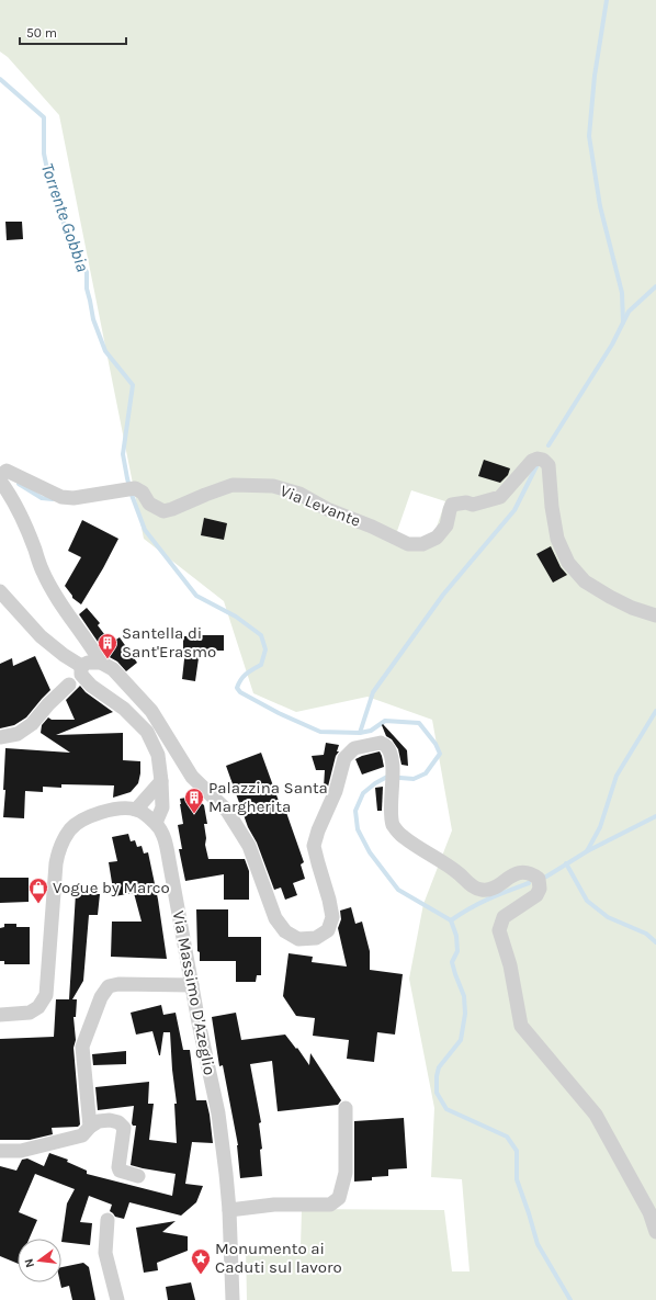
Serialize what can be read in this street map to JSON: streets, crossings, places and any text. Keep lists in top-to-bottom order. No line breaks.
{"streets":{"street":["Via Levante","Via Massimo D'Azeglio"]},"water":["Torrente Gobbia"],"places":{"building":["Santella di Sant'Erasmo","Palazzina Santa Margherita"],"shop":["Vogue by Marco"],"place":["Monumento ai Caduti sul lavoro"]},"scale_bar":"50 m","north":"left"}
